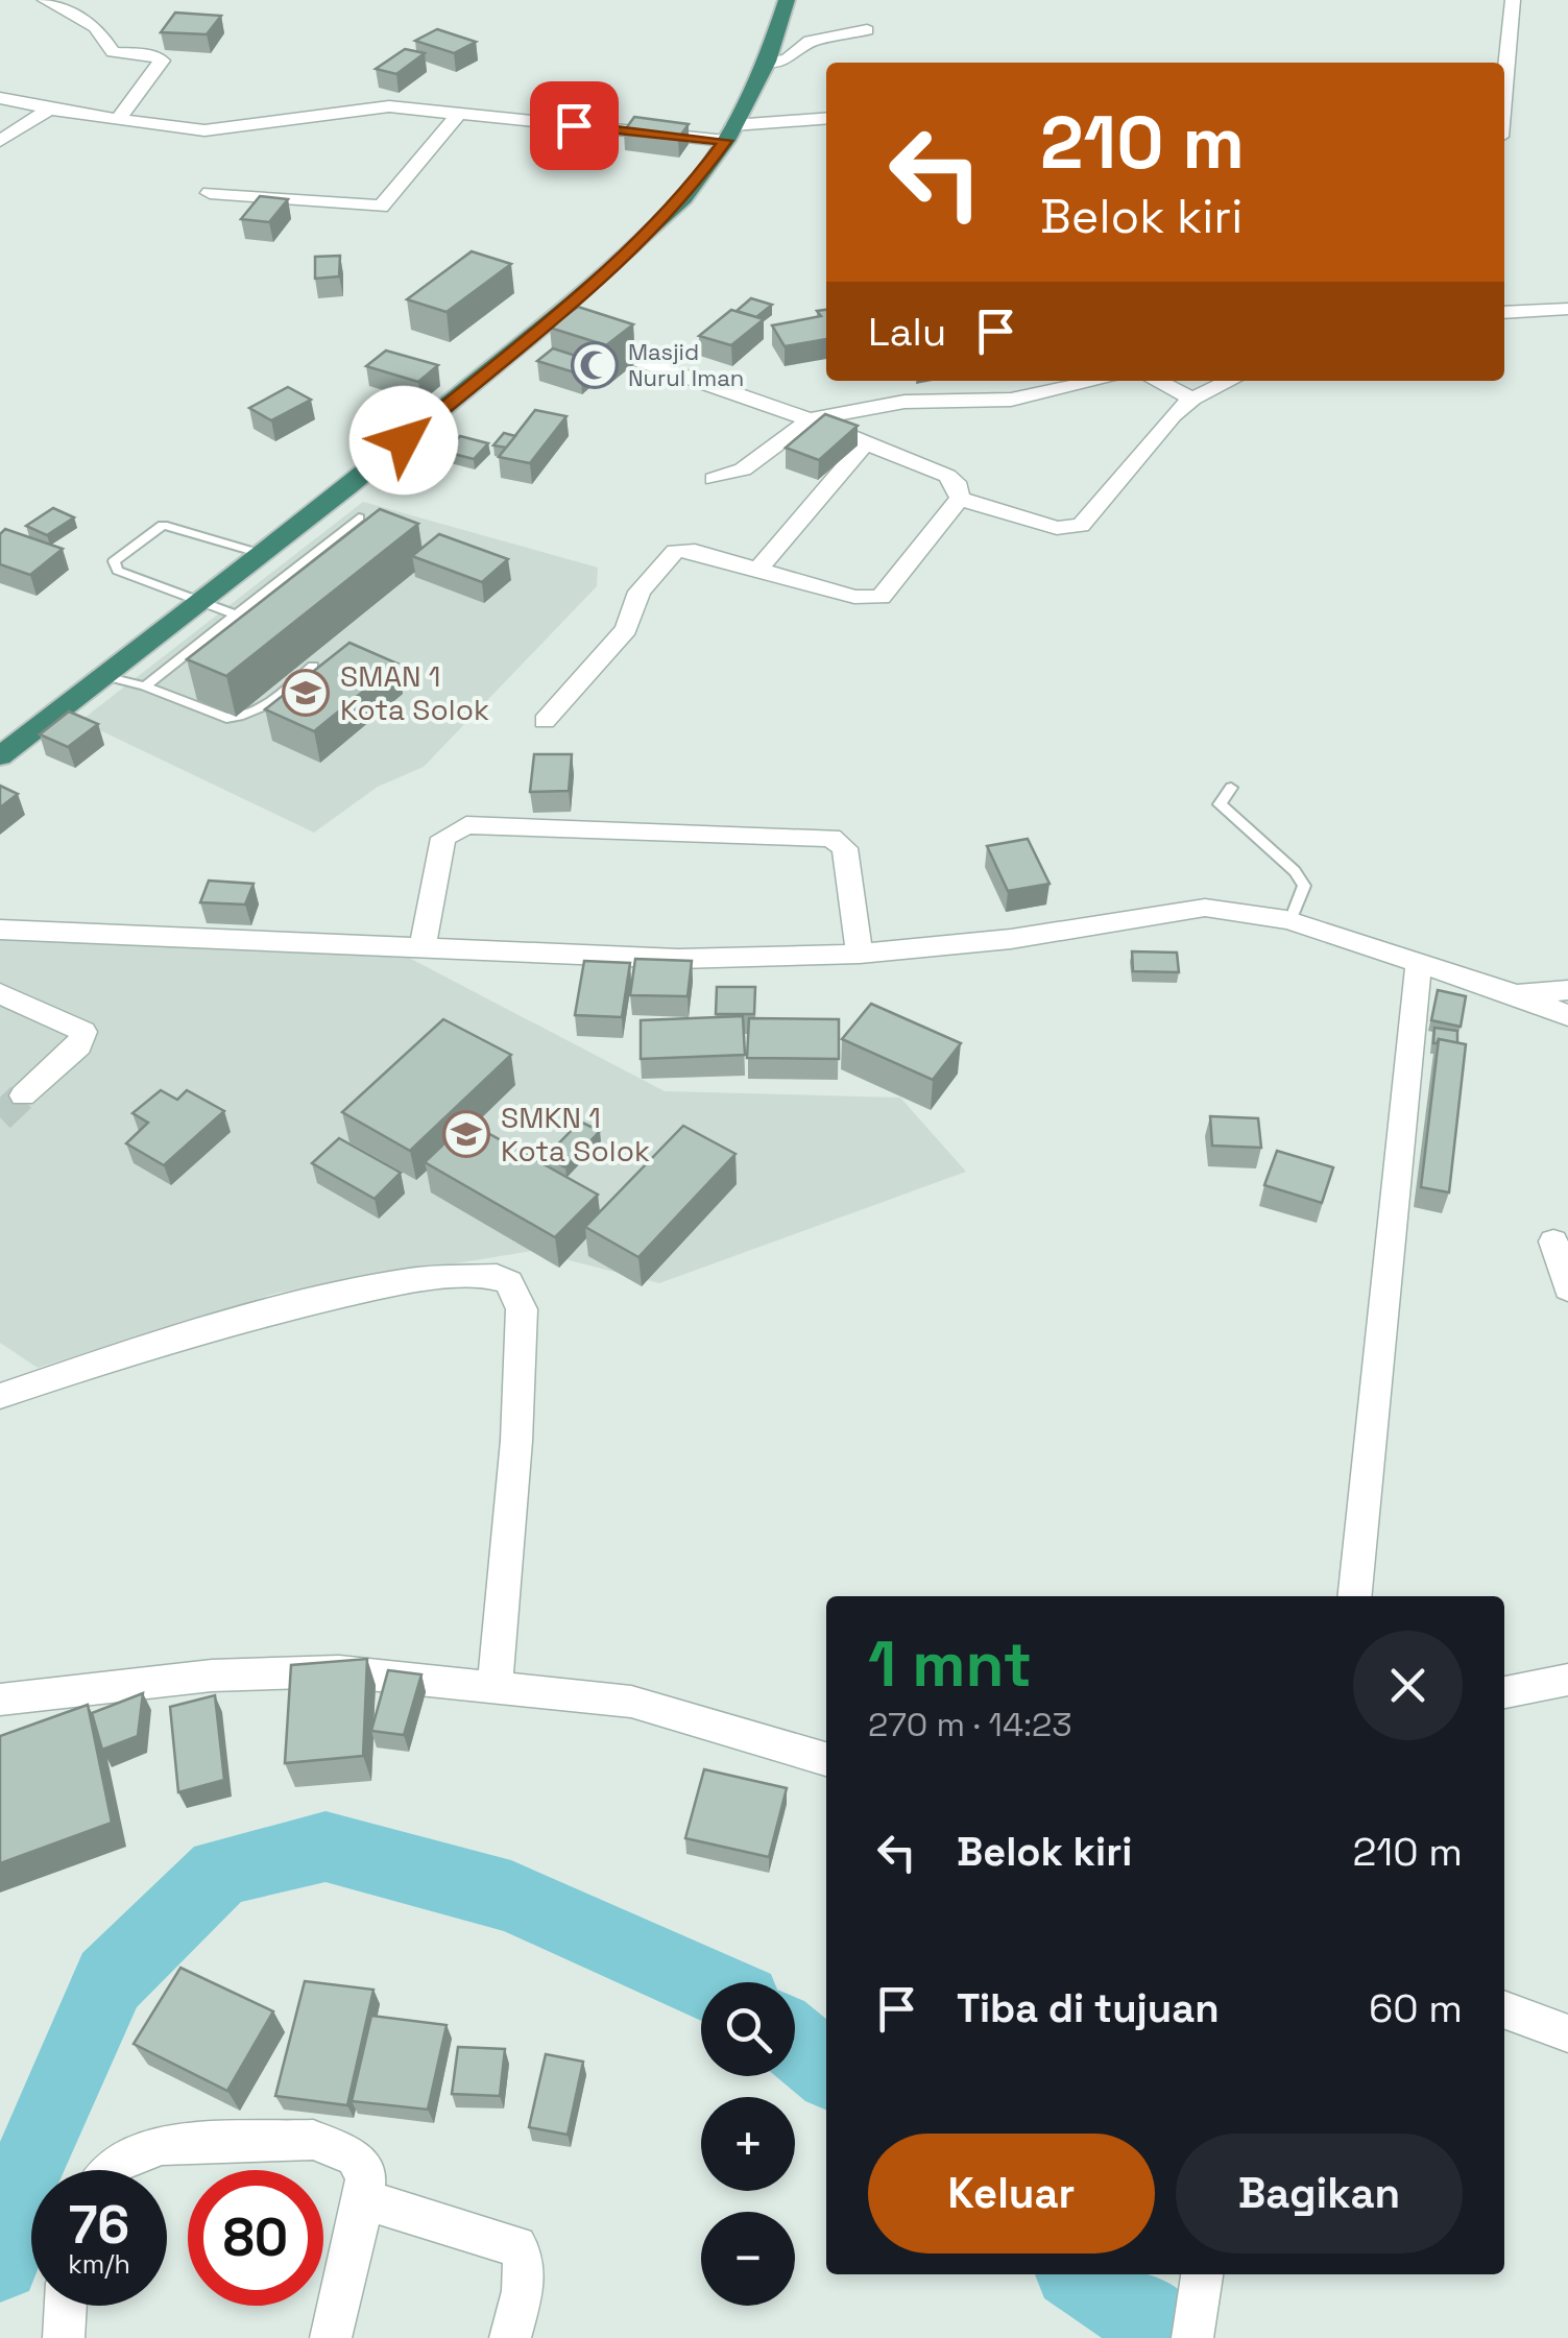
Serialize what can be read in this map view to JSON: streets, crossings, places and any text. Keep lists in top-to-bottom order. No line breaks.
{"places":{"mosque":["Masjid Nurul Iman"],"school or university":["SMAN 1 Kota Solok","SMKN 1 Kota Solok"]},"page":{"turn":["210 m","Belok kiri"],"then":"Lalu","heading":["1 mnt","270 m · 14:23"],"list":[{"name":"Belok kiri","value":"210 m"},{"name":"Tiba di tujuan","value":"60 m"}],"map_buttons":["+","−"],"buttons":["Keluar","Bagikan"],"speed":"76 km/h","limit":"80"}}
